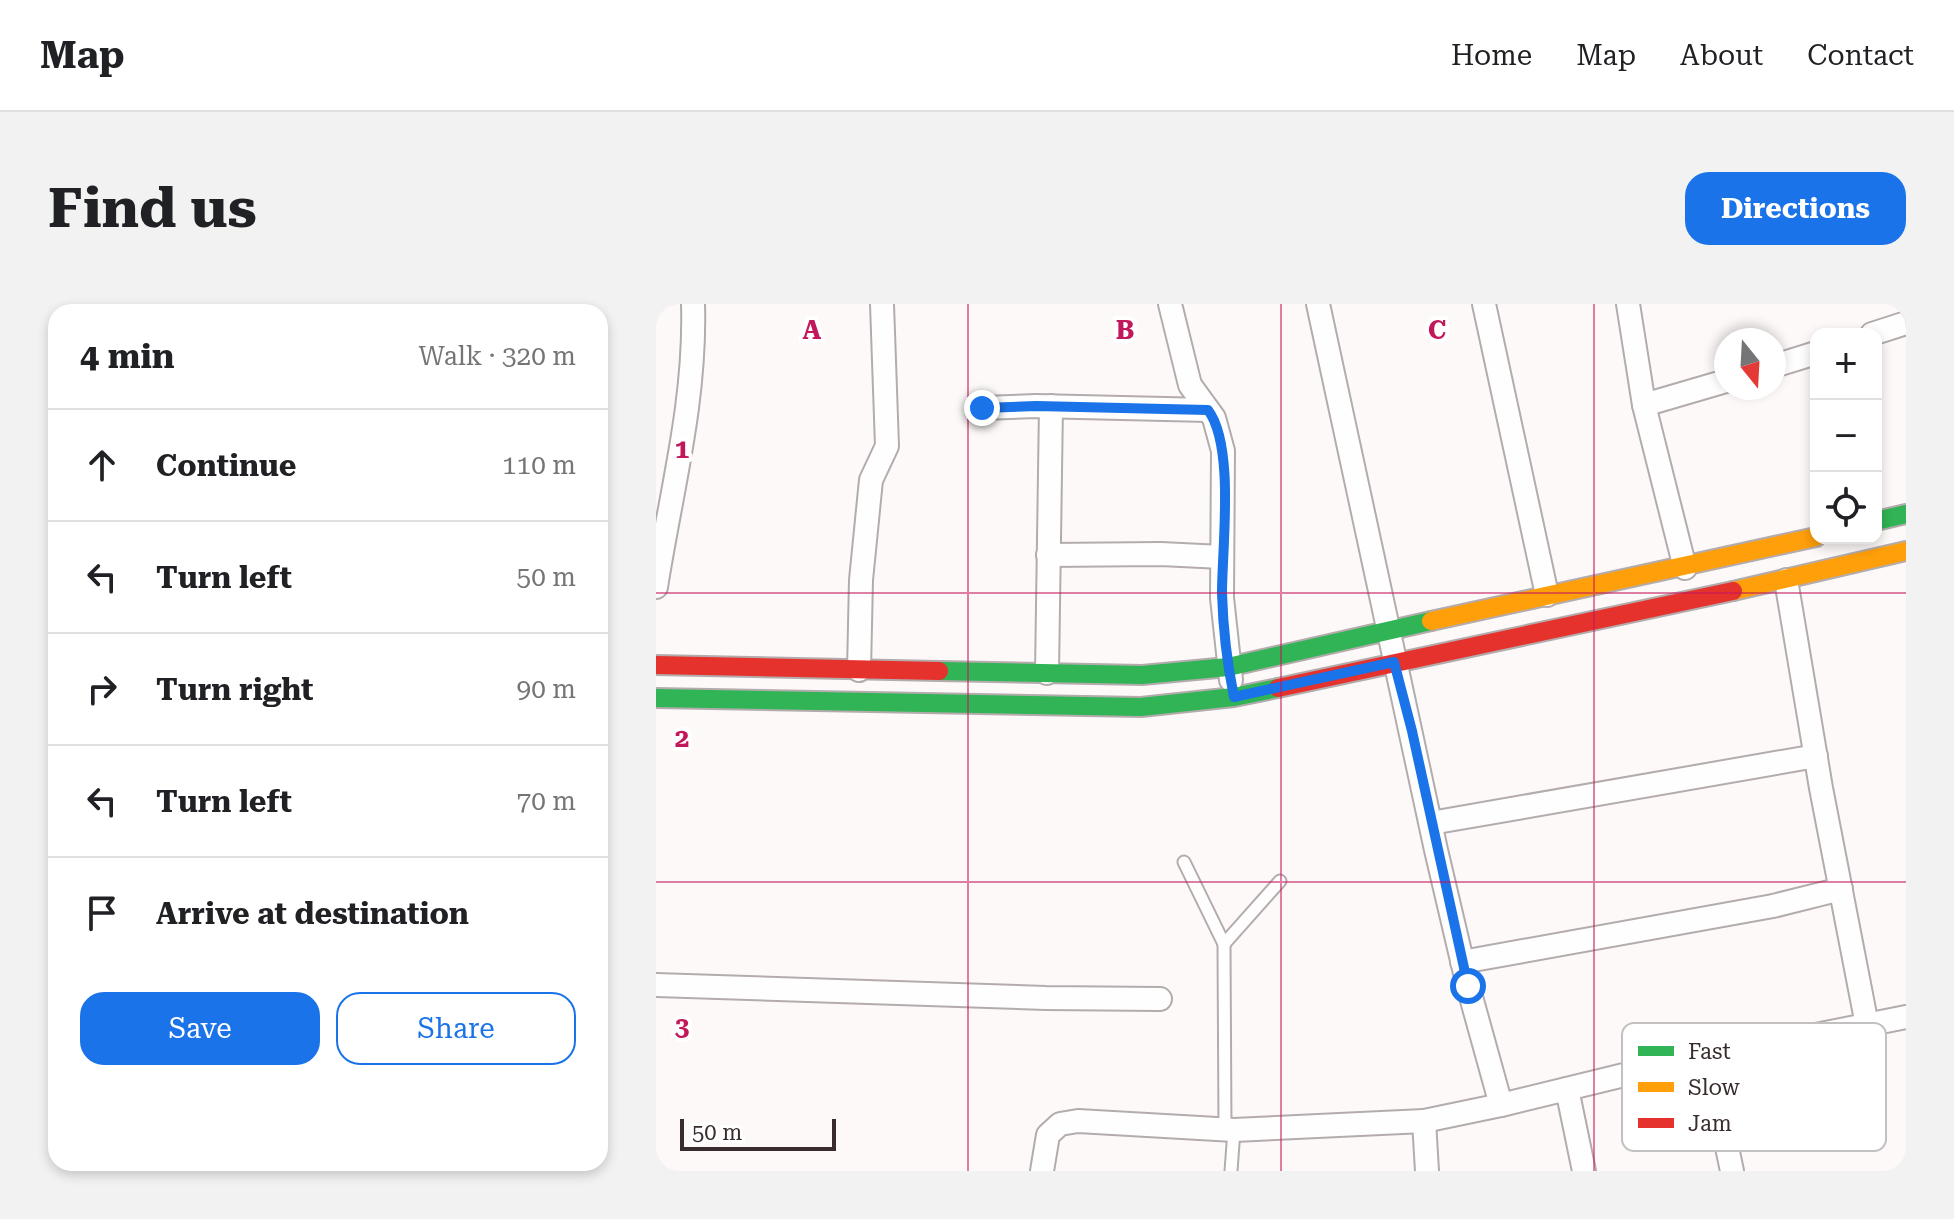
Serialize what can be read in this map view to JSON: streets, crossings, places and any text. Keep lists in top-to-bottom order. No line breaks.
{"legend":["Fast","Slow","Jam"],"scale_bar":"50 m","north":"bottom","page":{"header":"Map","nav":["Home","Map","About","Contact"],"buttons":["Directions",["Save","Share"]],"title":"Find us","heading":["4 min","Walk · 320 m"],"map_buttons":["+","−"],"list":[["Continue","110 m"],["Turn left","50 m"],["Turn right","90 m"],["Turn left","70 m"],"Arrive at destination"],"scale":"50 m"},"grid":{"columns":["A","B","C"],"rows":["1","2","3"]}}
